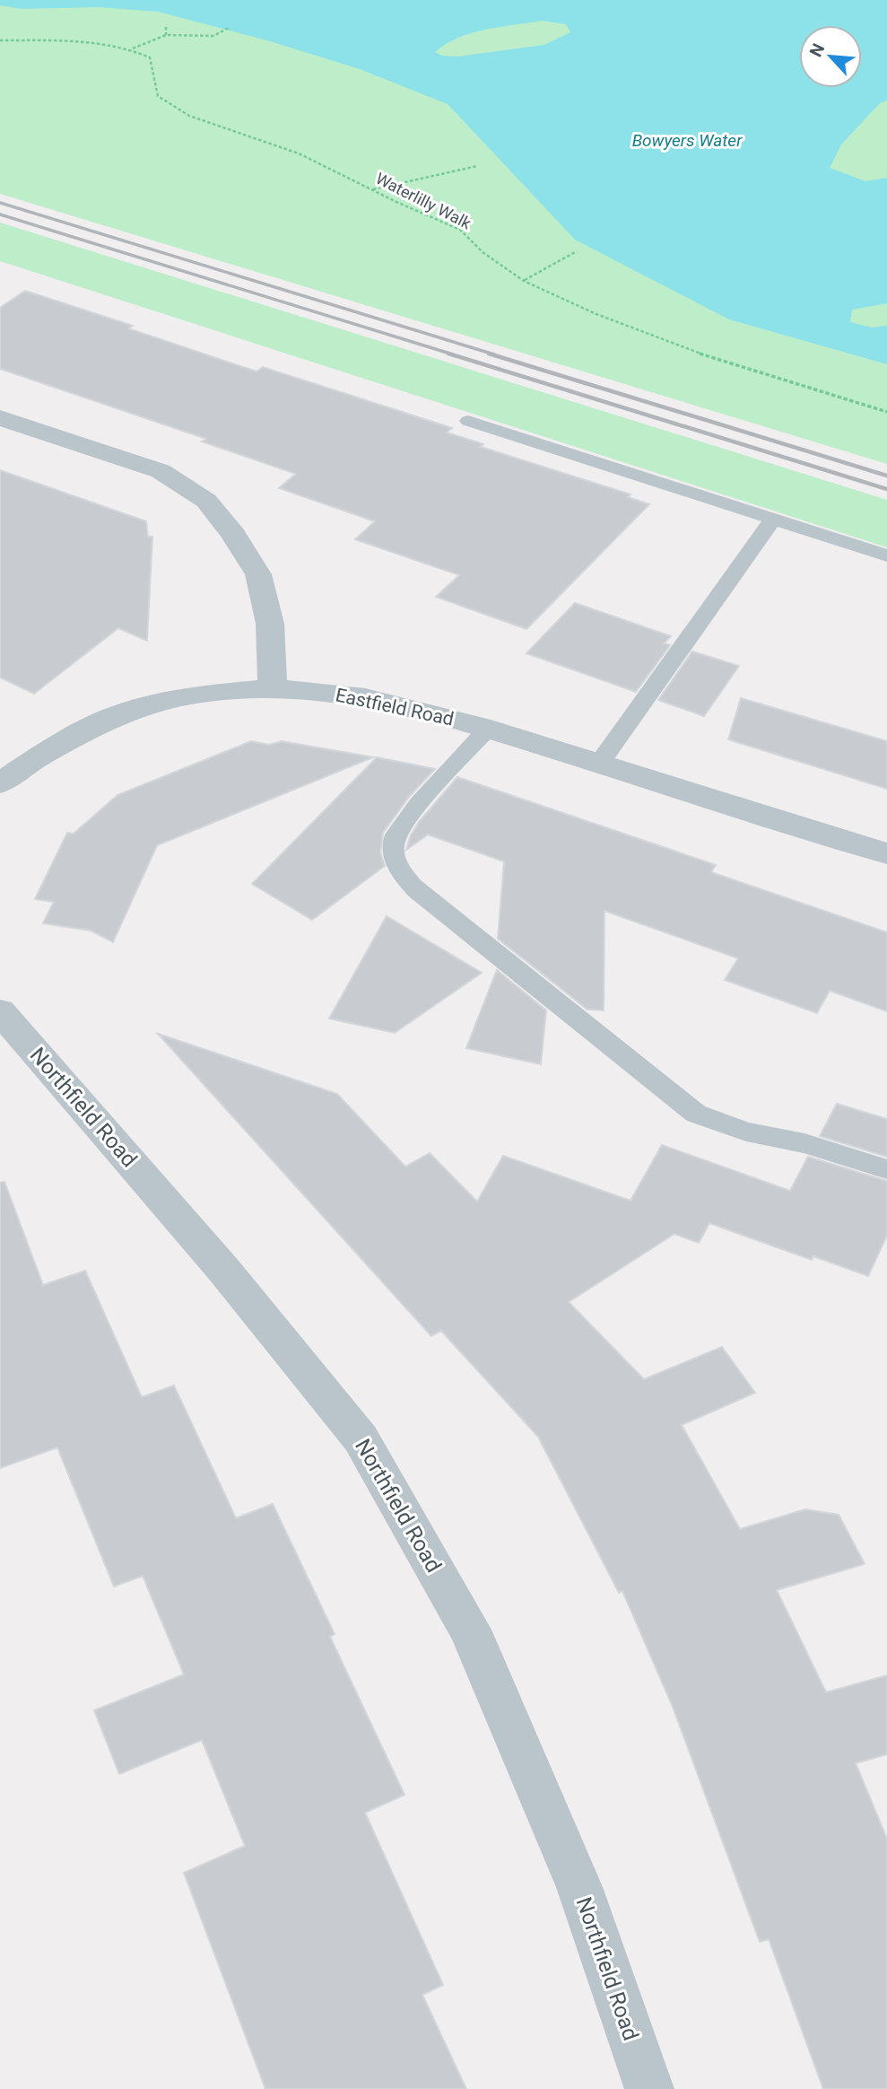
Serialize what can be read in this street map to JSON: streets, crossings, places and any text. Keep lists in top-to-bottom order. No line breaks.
{"streets":{"street":["Eastfield Road","Northfield Road"],"path":["Waterlilly Walk"]},"water":["Bowyers Water"],"north":"top left"}
